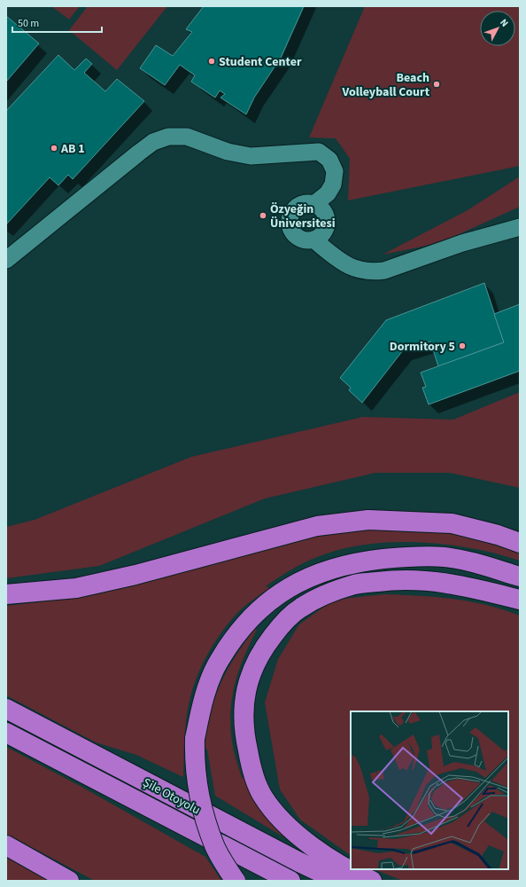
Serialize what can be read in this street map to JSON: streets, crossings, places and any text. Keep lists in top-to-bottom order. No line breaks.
{"streets":{"highway":["Şile Otoyolu"]},"places":["Student Center","Beach Volleyball Court","AB 1","Özyeğin Üniversitesi","Dormitory 5"],"scale_bar":"50 m","north":"top right"}
